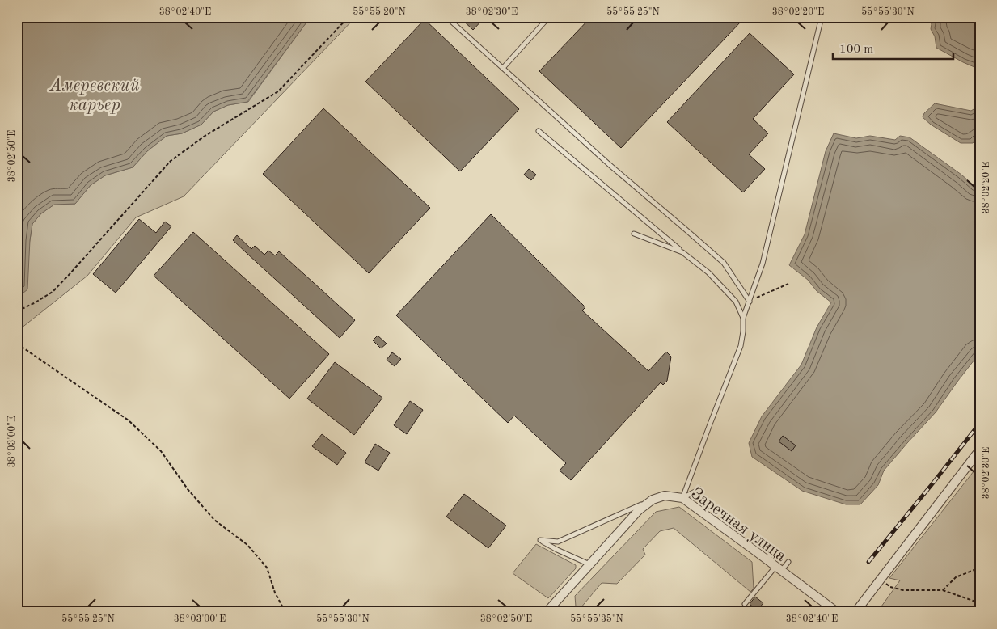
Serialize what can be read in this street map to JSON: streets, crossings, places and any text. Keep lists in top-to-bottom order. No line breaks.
{"streets":{"street":["Заречная улица"]},"water":["Амеревский карьер"],"scale_bar":"100 m","coordinates":["38°02'40\"E","55°55'20\"N","38°02'30\"E","55°55'25\"N","38°02'20\"E","55°55'30\"N","38°02'50\"E","38°03'00\"E","55°55'35\"N"]}
